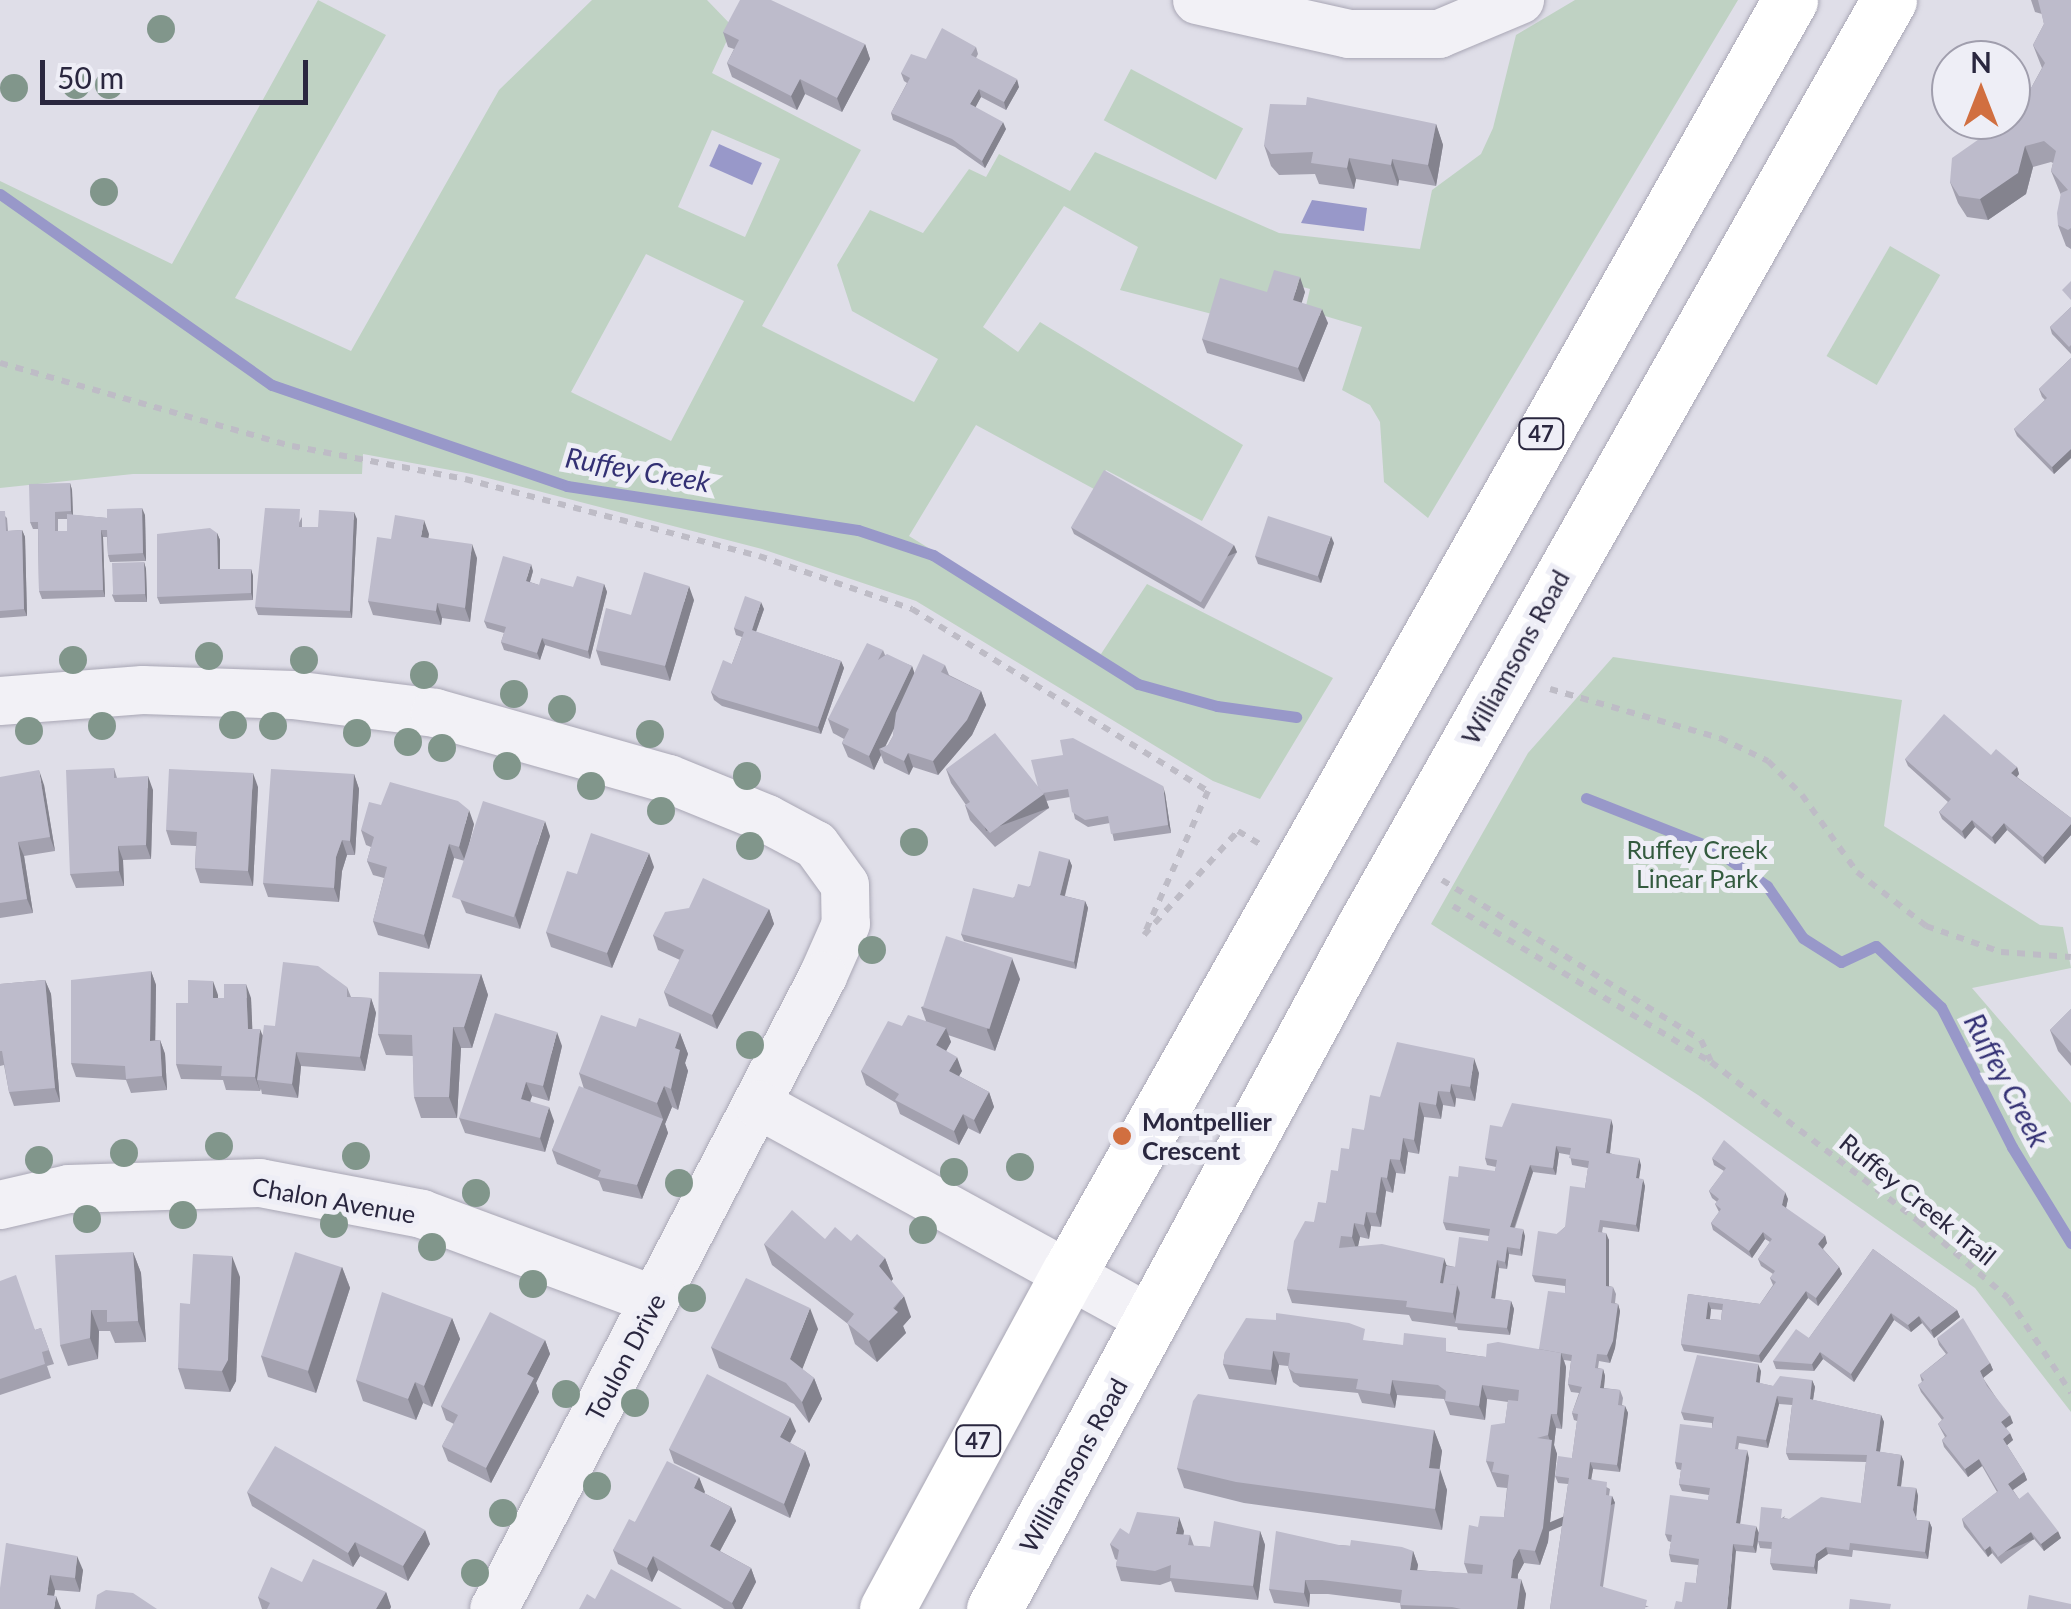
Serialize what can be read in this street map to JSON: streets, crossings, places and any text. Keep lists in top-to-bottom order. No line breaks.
{"streets":{"main road":["47","Williamsons Road"],"street":["Chalon Avenue","Toulon Drive"],"path":["Ruffey Creek Trail"]},"crossings":[["Chalon Avenue","Toulon Drive"]],"water":["Ruffey Creek"],"parks":["Ruffey Creek Linear Park"],"places":["Montpellier Crescent"],"scale_bar":"50 m","north":"top"}
